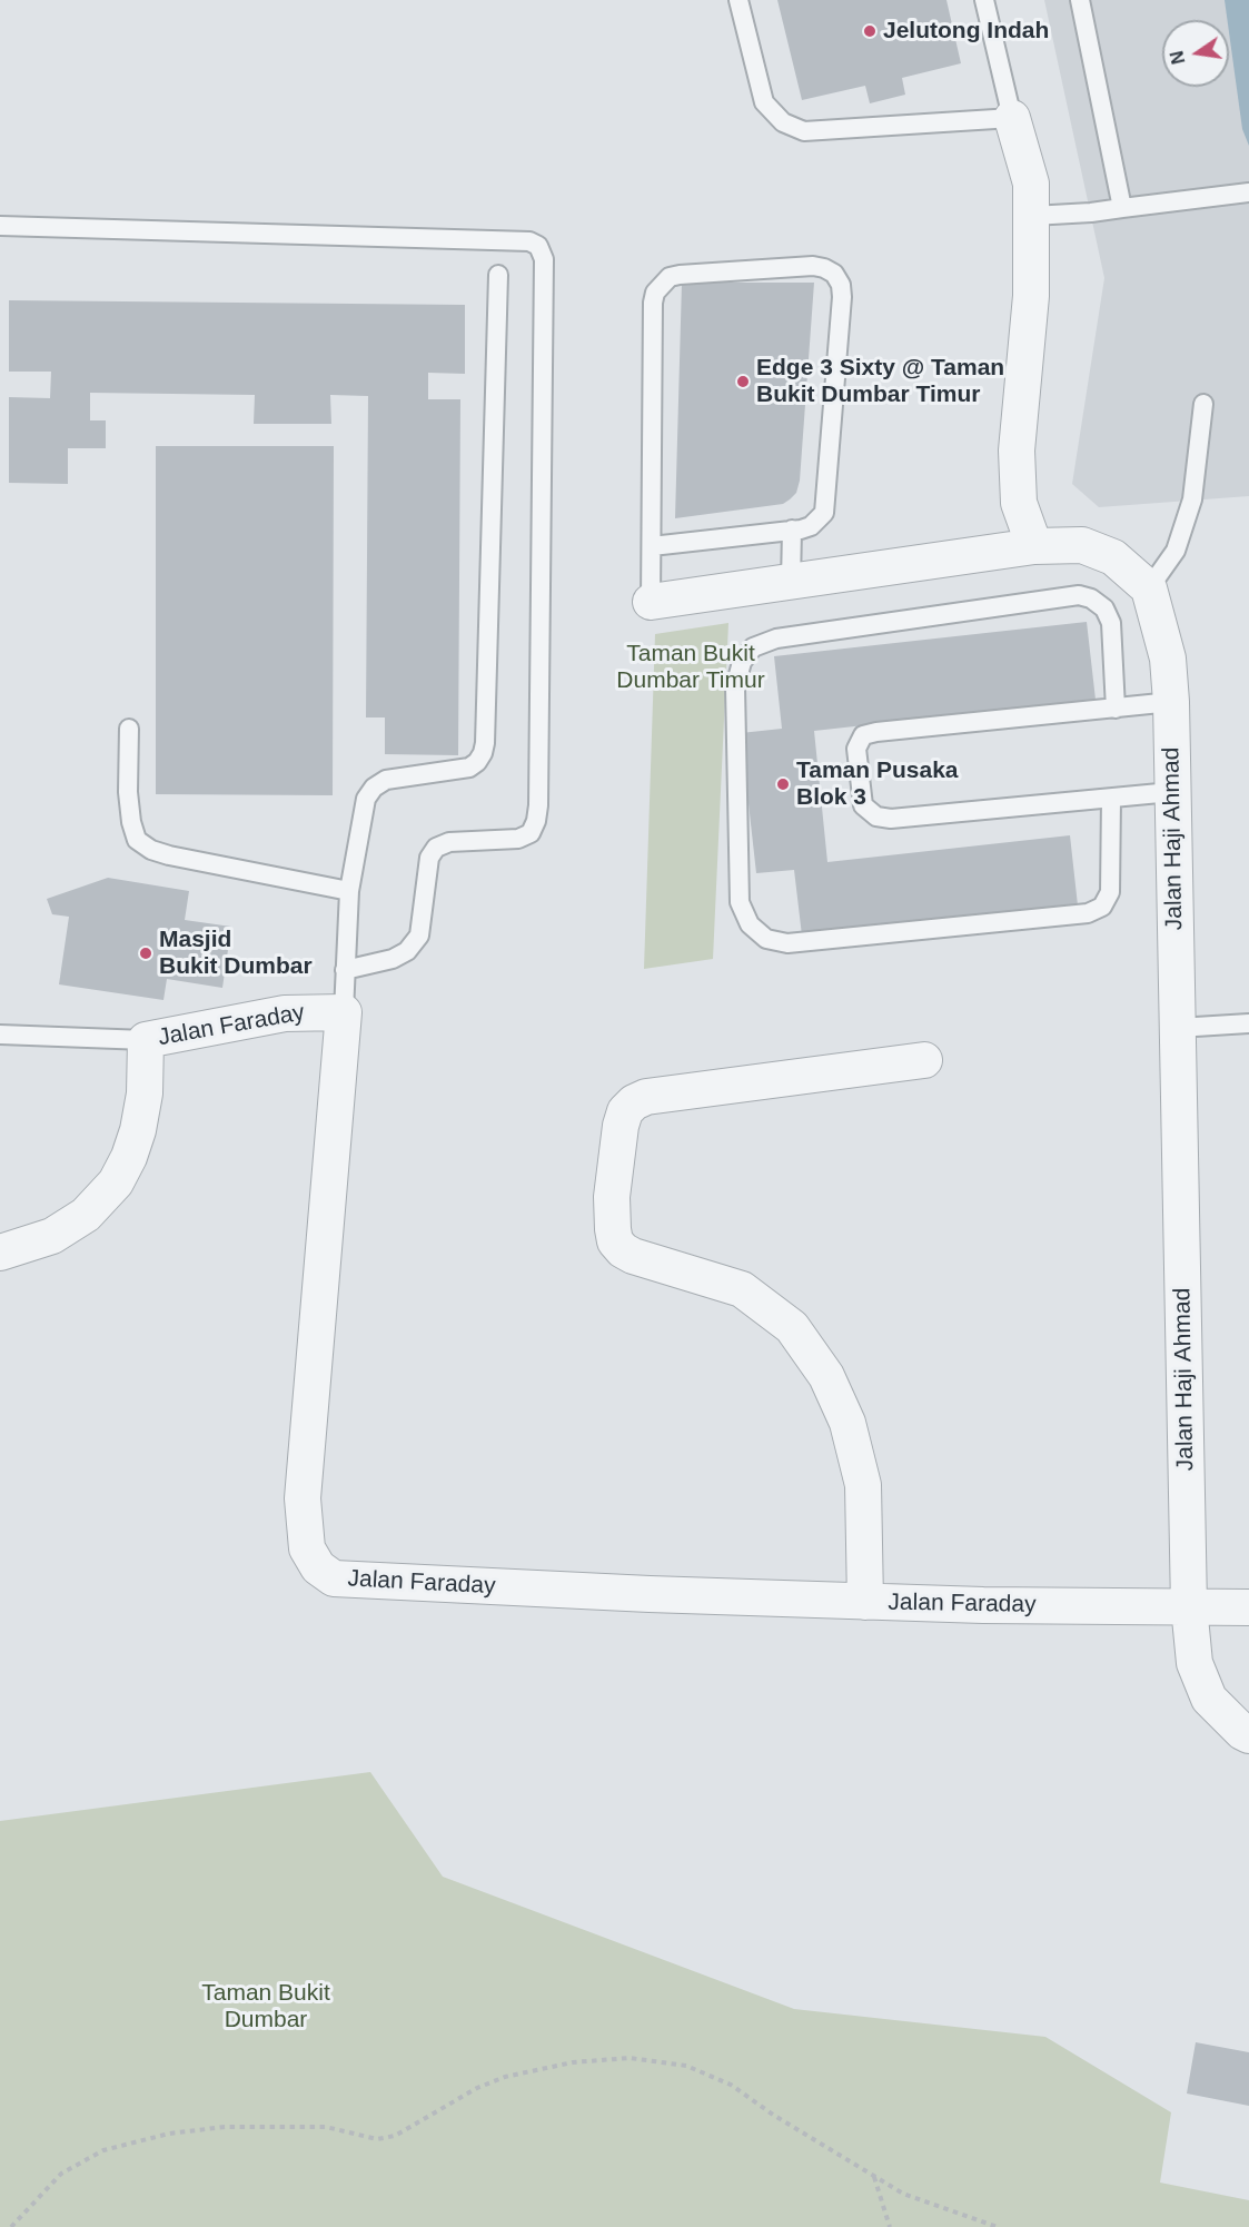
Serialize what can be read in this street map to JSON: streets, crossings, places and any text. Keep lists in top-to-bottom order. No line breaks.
{"streets":{"street":["Jalan Haji Ahmad","Jalan Faraday"]},"crossings":[["Jalan Haji Ahmad","Jalan Faraday"]],"parks":["Taman Bukit Dumbar Timur","Taman Bukit Dumbar"],"places":["Jelutong Indah","Edge 3 Sixty @ Taman Bukit Dumbar Timur","Taman Pusaka Blok 3","Masjid Bukit Dumbar"],"north":"left"}
